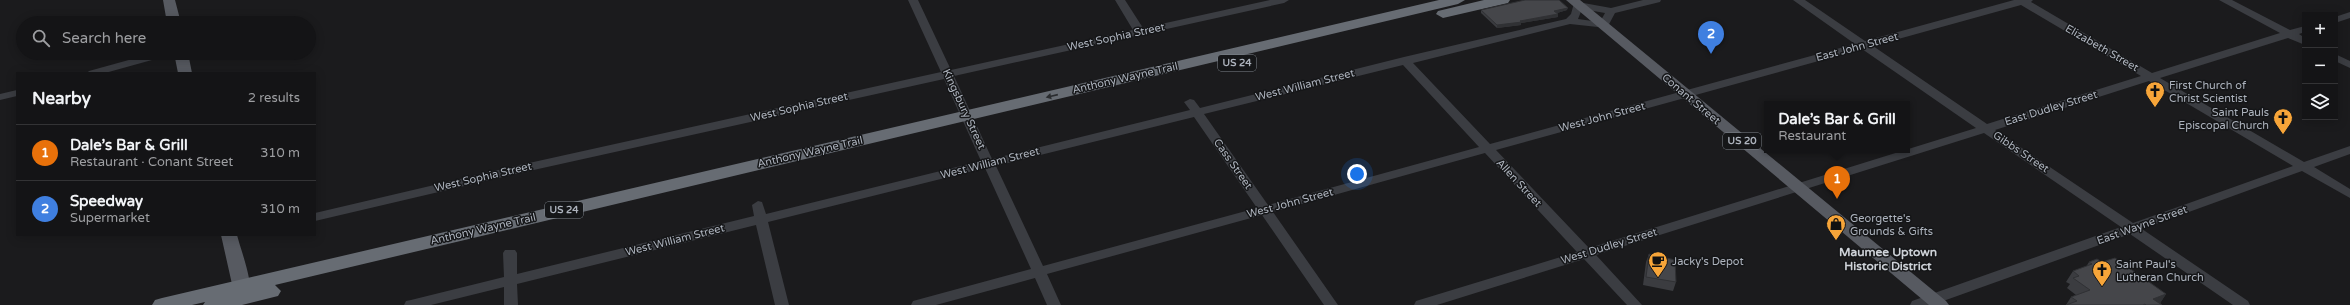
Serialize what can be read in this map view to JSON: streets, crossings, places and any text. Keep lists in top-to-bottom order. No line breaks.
{"streets":{"highway":["US 24","Anthony Wayne Trail"],"main road":["Conant Street","US 20"],"street":["West Sophia Street","East John Street","Elizabeth Street","West William Street","East Dudley Street","Kingsbury Street","West John Street","Gibbs Street","Cass Street","Allen Street","East Wayne Street","West Dudley Street"]},"crossings":[["West Sophia Street","Kingsbury Street"],["East John Street","Elizabeth Street"],["East John Street","Conant Street"],["East John Street","West John Street"],["East John Street","Gibbs Street"],["Elizabeth Street","East Dudley Street"],["Elizabeth Street","East Wayne Street"],["Anthony Wayne Trail","Kingsbury Street"],["West William Street","Conant Street"],["West William Street","Kingsbury Street"],["West William Street","Cass Street"],["West William Street","Allen Street"],["Conant Street","East Dudley Street"],["Conant Street","West John Street"],["Conant Street","East Wayne Street"],["Conant Street","West Dudley Street"],["East Dudley Street","Gibbs Street"],["East Dudley Street","West Dudley Street"],["Kingsbury Street","West John Street"],["West John Street","Cass Street"],["West John Street","Allen Street"],["Gibbs Street","East Wayne Street"],["Allen Street","West Dudley Street"]],"districts":["Maumee Uptown Historic District"],"places":{"church":["First Church of Christ Scientist","Saint Pauls Episcopal Church","Saint Paul's Lutheran Church"],"shop":["Georgette's Grounds & Gifts"],"cafe":["Jacky's Depot"]},"page":{"map_buttons":["+","−"],"search":"Search here","pins":["2","1"],"heading":["Nearby","2 results"],"popup":["Dale’s Bar & Grill","Restaurant"],"list":[{"mark":"1","name":"Dale’s Bar & Grill","note":"Restaurant · Conant Street","value":"310 m"},{"mark":"2","name":"Speedway","note":"Supermarket","value":"310 m"}]}}
